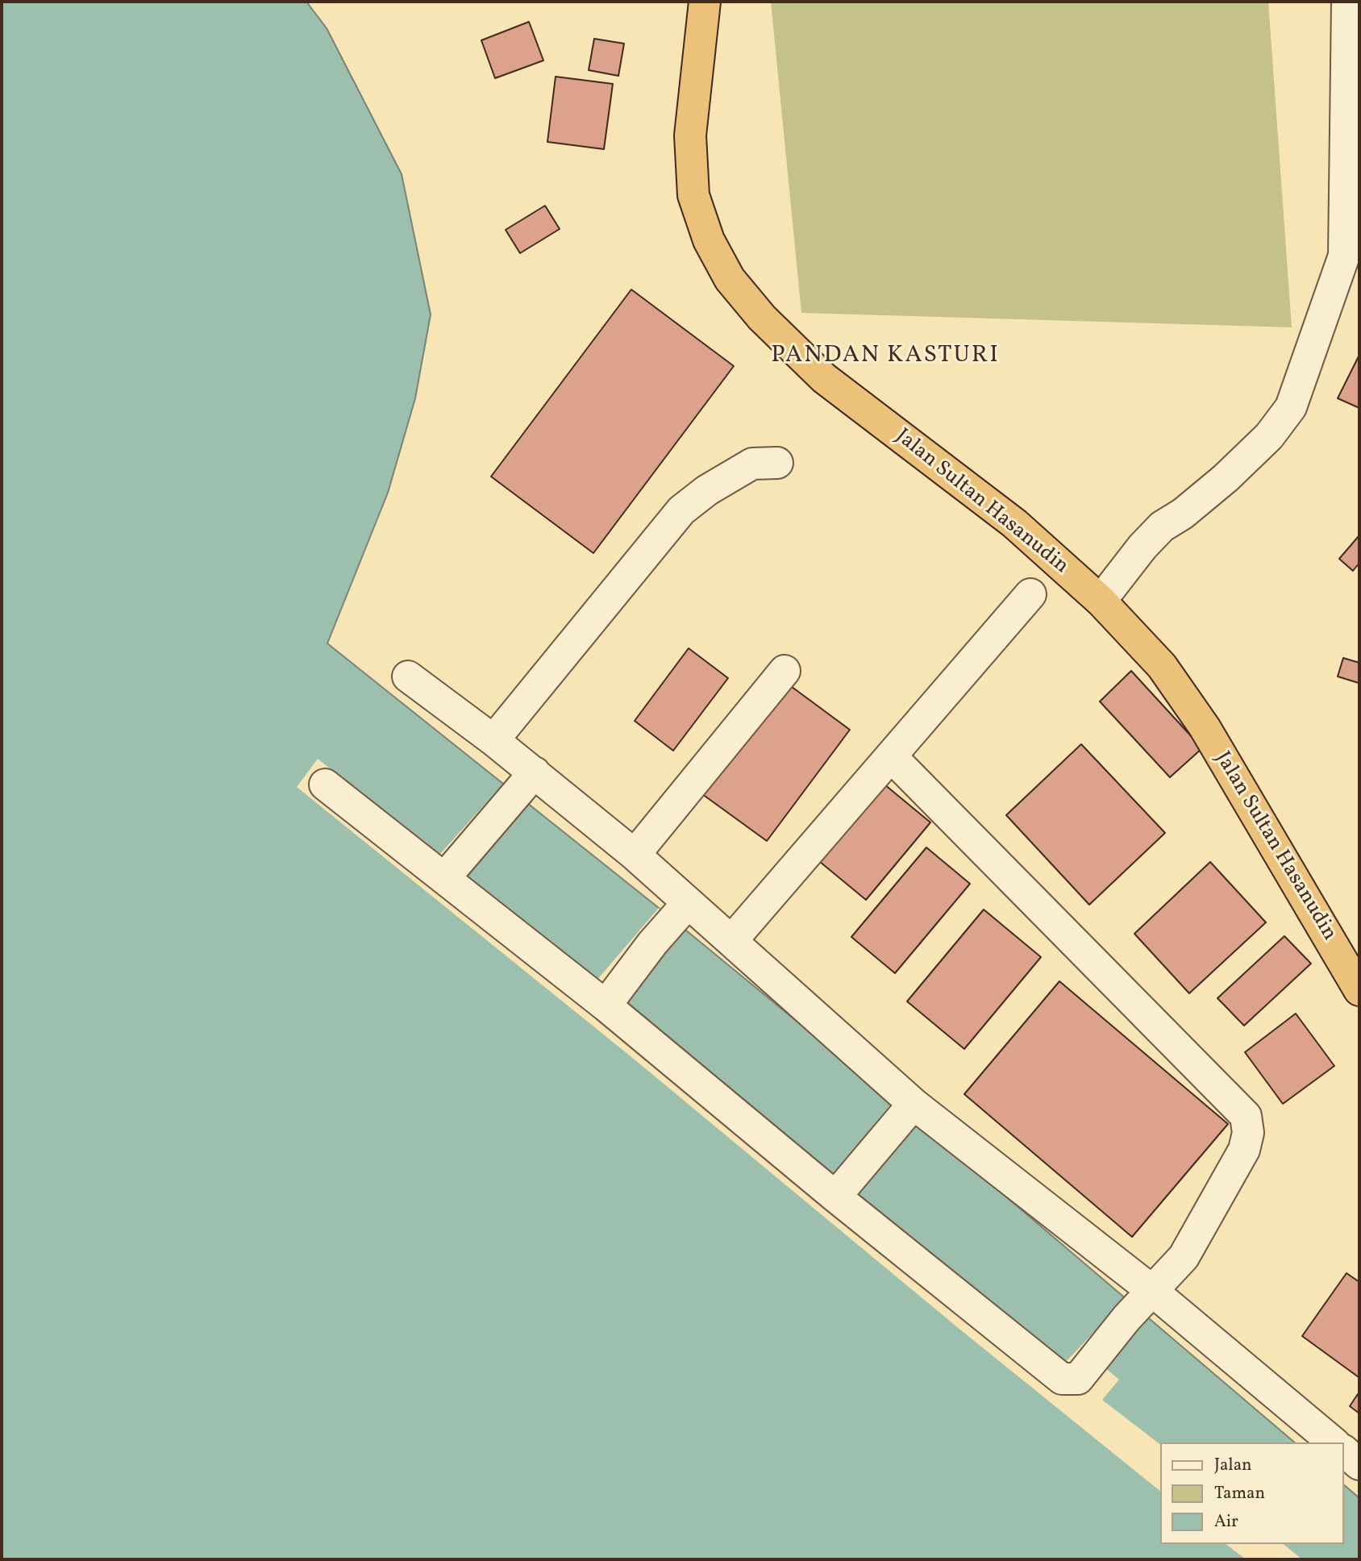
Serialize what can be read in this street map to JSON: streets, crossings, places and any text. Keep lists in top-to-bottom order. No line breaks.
{"streets":{"highway":["Jalan Sultan Hasanudin"]},"districts":["PANDAN KASTURI"],"legend":["Jalan","Taman","Air"]}
